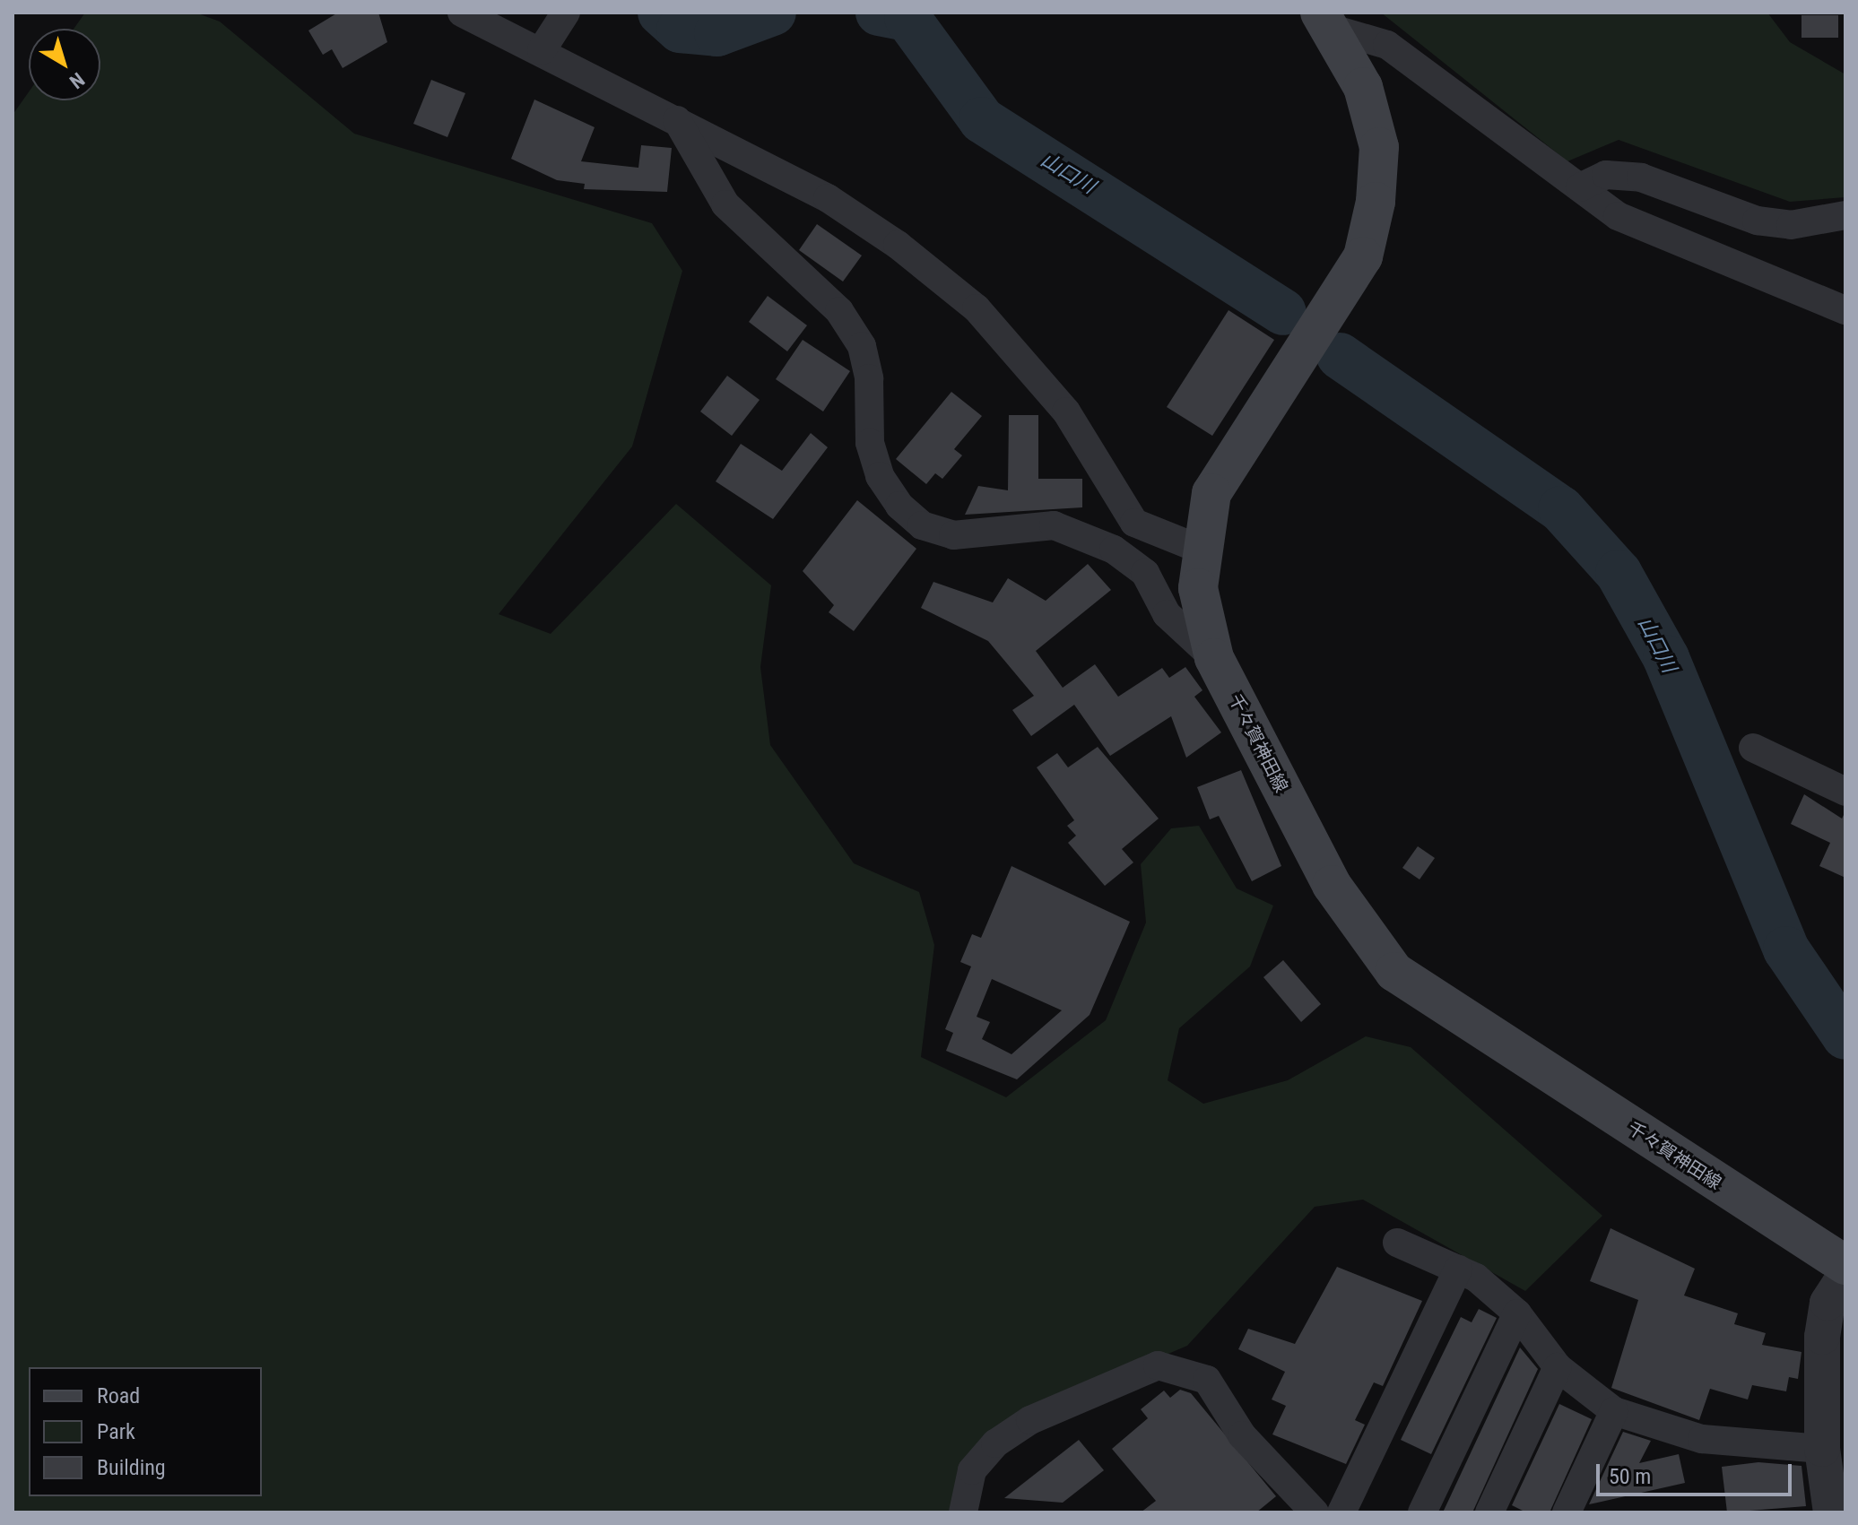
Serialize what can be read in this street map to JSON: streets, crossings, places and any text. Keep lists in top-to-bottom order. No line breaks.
{"streets":{"main road":["千々賀神田線"]},"water":["山口川"],"legend":["Road","Park","Building"],"scale_bar":"50 m","north":"bottom right"}
